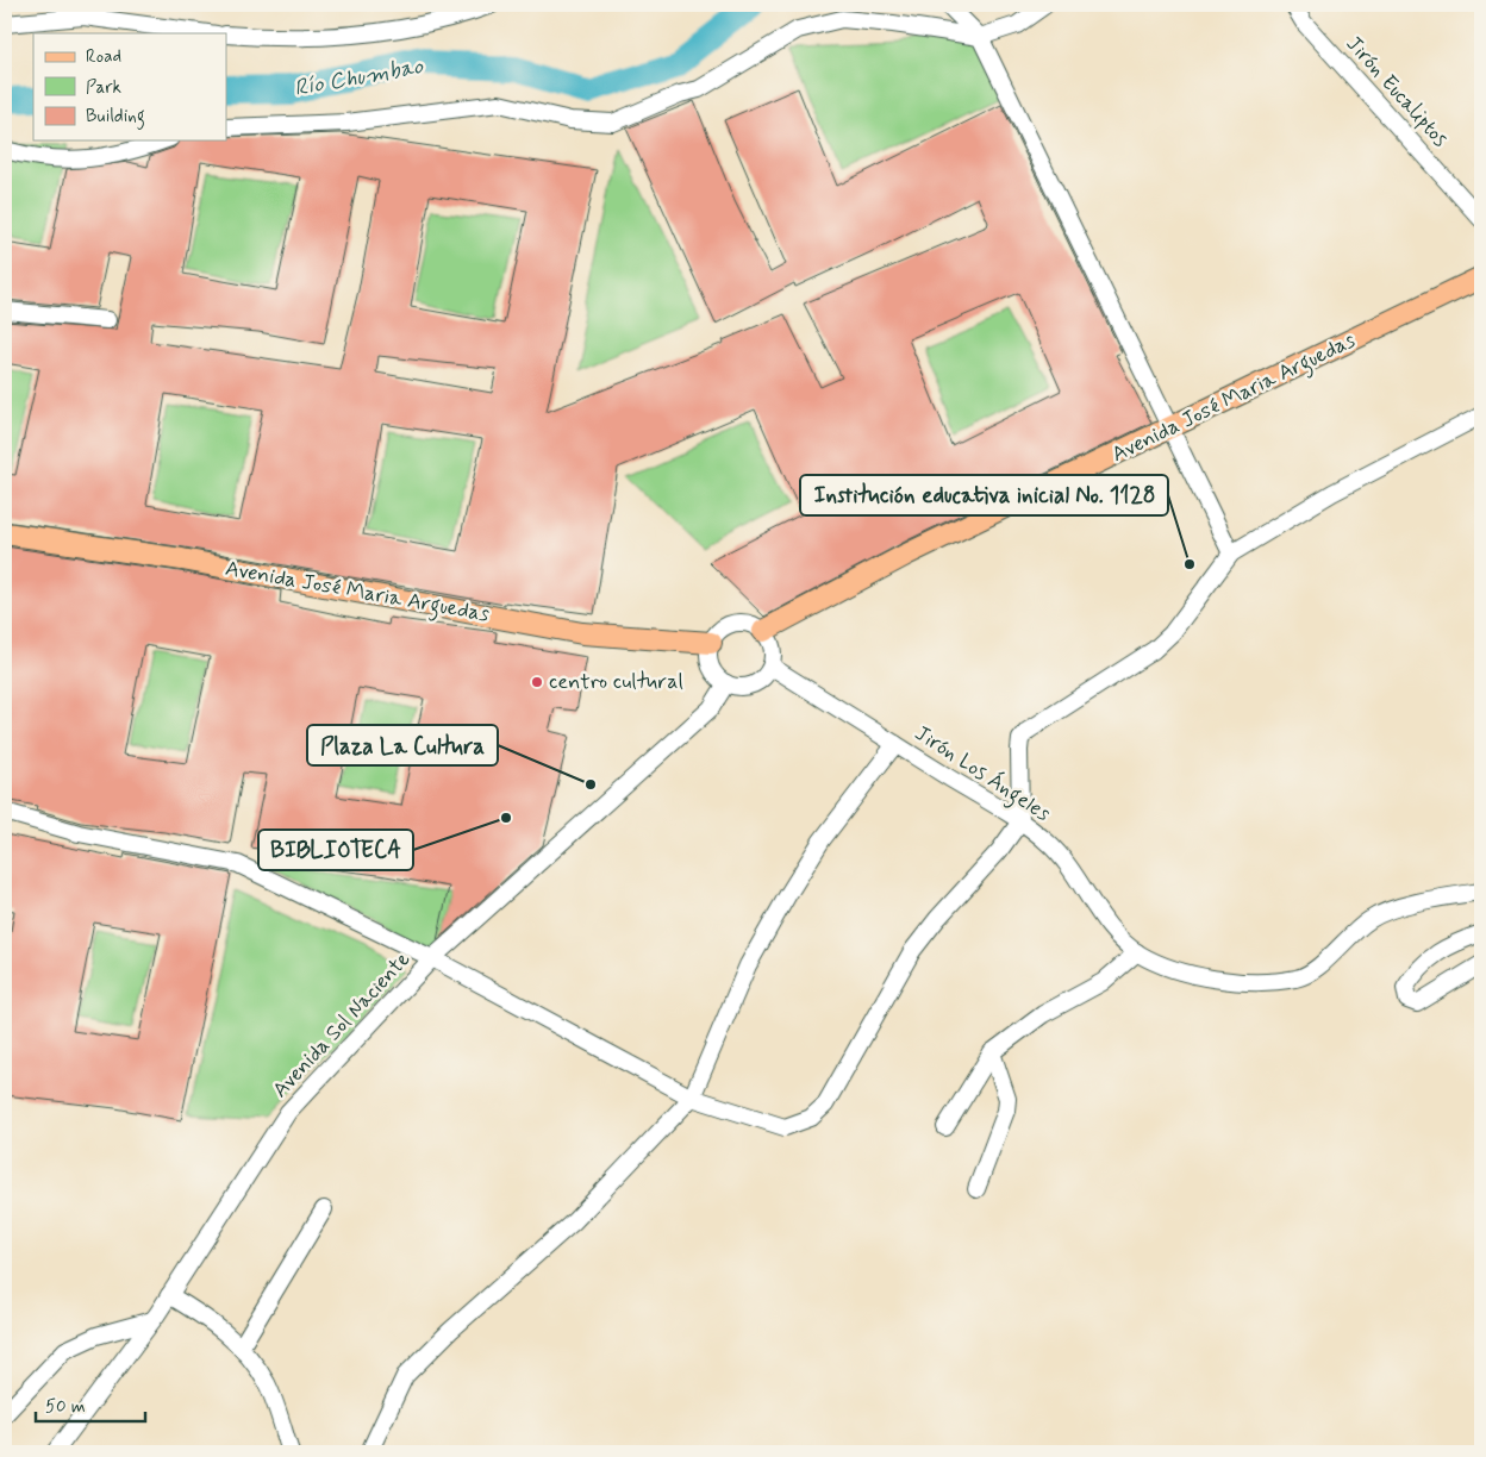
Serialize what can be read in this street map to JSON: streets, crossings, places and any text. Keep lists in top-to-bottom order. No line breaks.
{"streets":{"main road":["Avenida José Maria Arguedas"],"street":["Jirón Eucaliptos","Jirón Los Ángeles","Avenida Sol Naciente"]},"crossings":[["Avenida José Maria Arguedas","Jirón Los Ángeles"],["Avenida José Maria Arguedas","Avenida Sol Naciente"],["Jirón Los Ángeles","Avenida Sol Naciente"]],"water":["Río Chumbao"],"places":["Institución educativa inicial No. 1128","centro cultural","Plaza La Cultura","BIBLIOTECA"],"legend":["Road","Park","Building"],"scale_bar":"50 m"}
